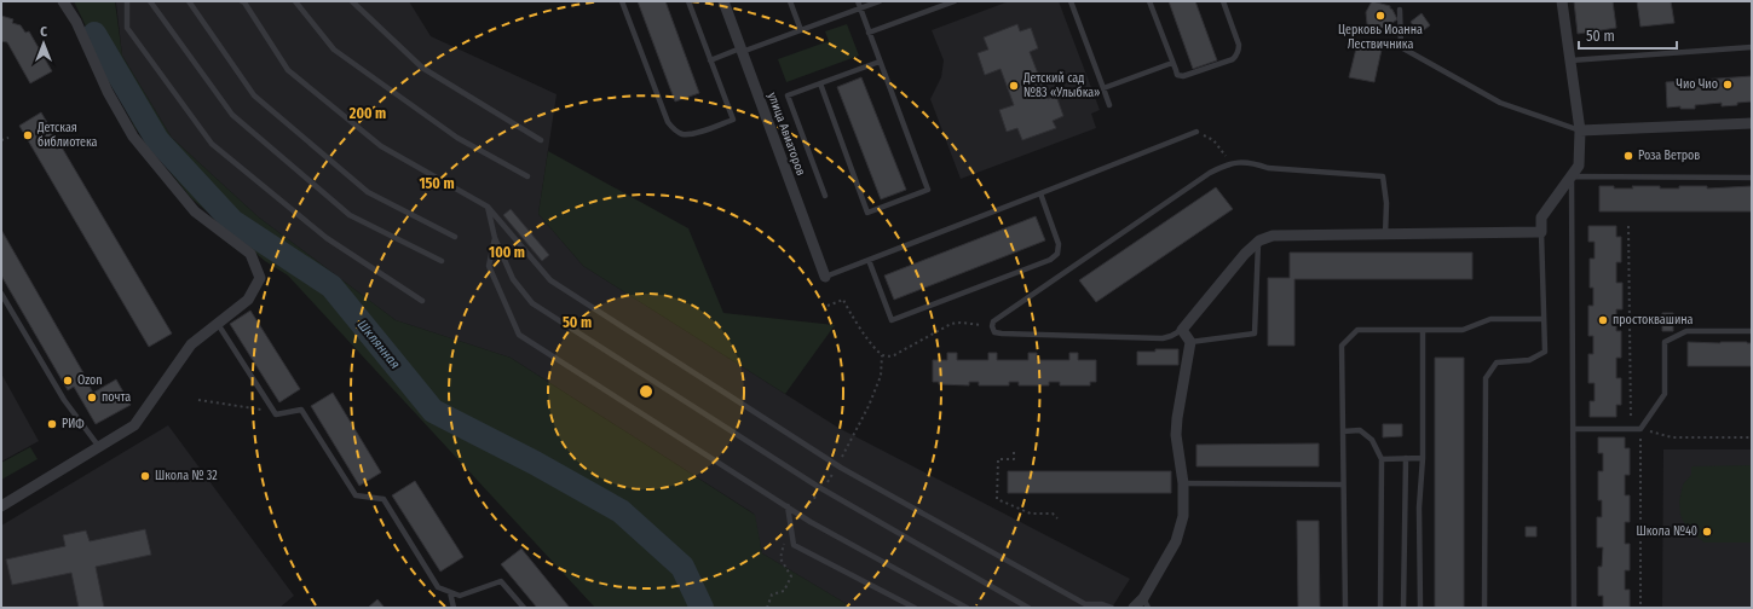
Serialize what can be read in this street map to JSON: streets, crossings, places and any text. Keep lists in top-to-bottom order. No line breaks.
{"streets":{"street":["улица Авиаторов"]},"water":["Шклянная"],"places":["Церковь Иоанна Лествичника","Чио Чио","Детский сад №83 «Улыбка»","Детская библиотека","Роза Ветров","простоквашина","Ozon","почта","РИФ","Школа № 32","Школа №40"],"scale_bar":"50 m","north":"top","rings":["200 m","150 m","100 m","50 m"]}
